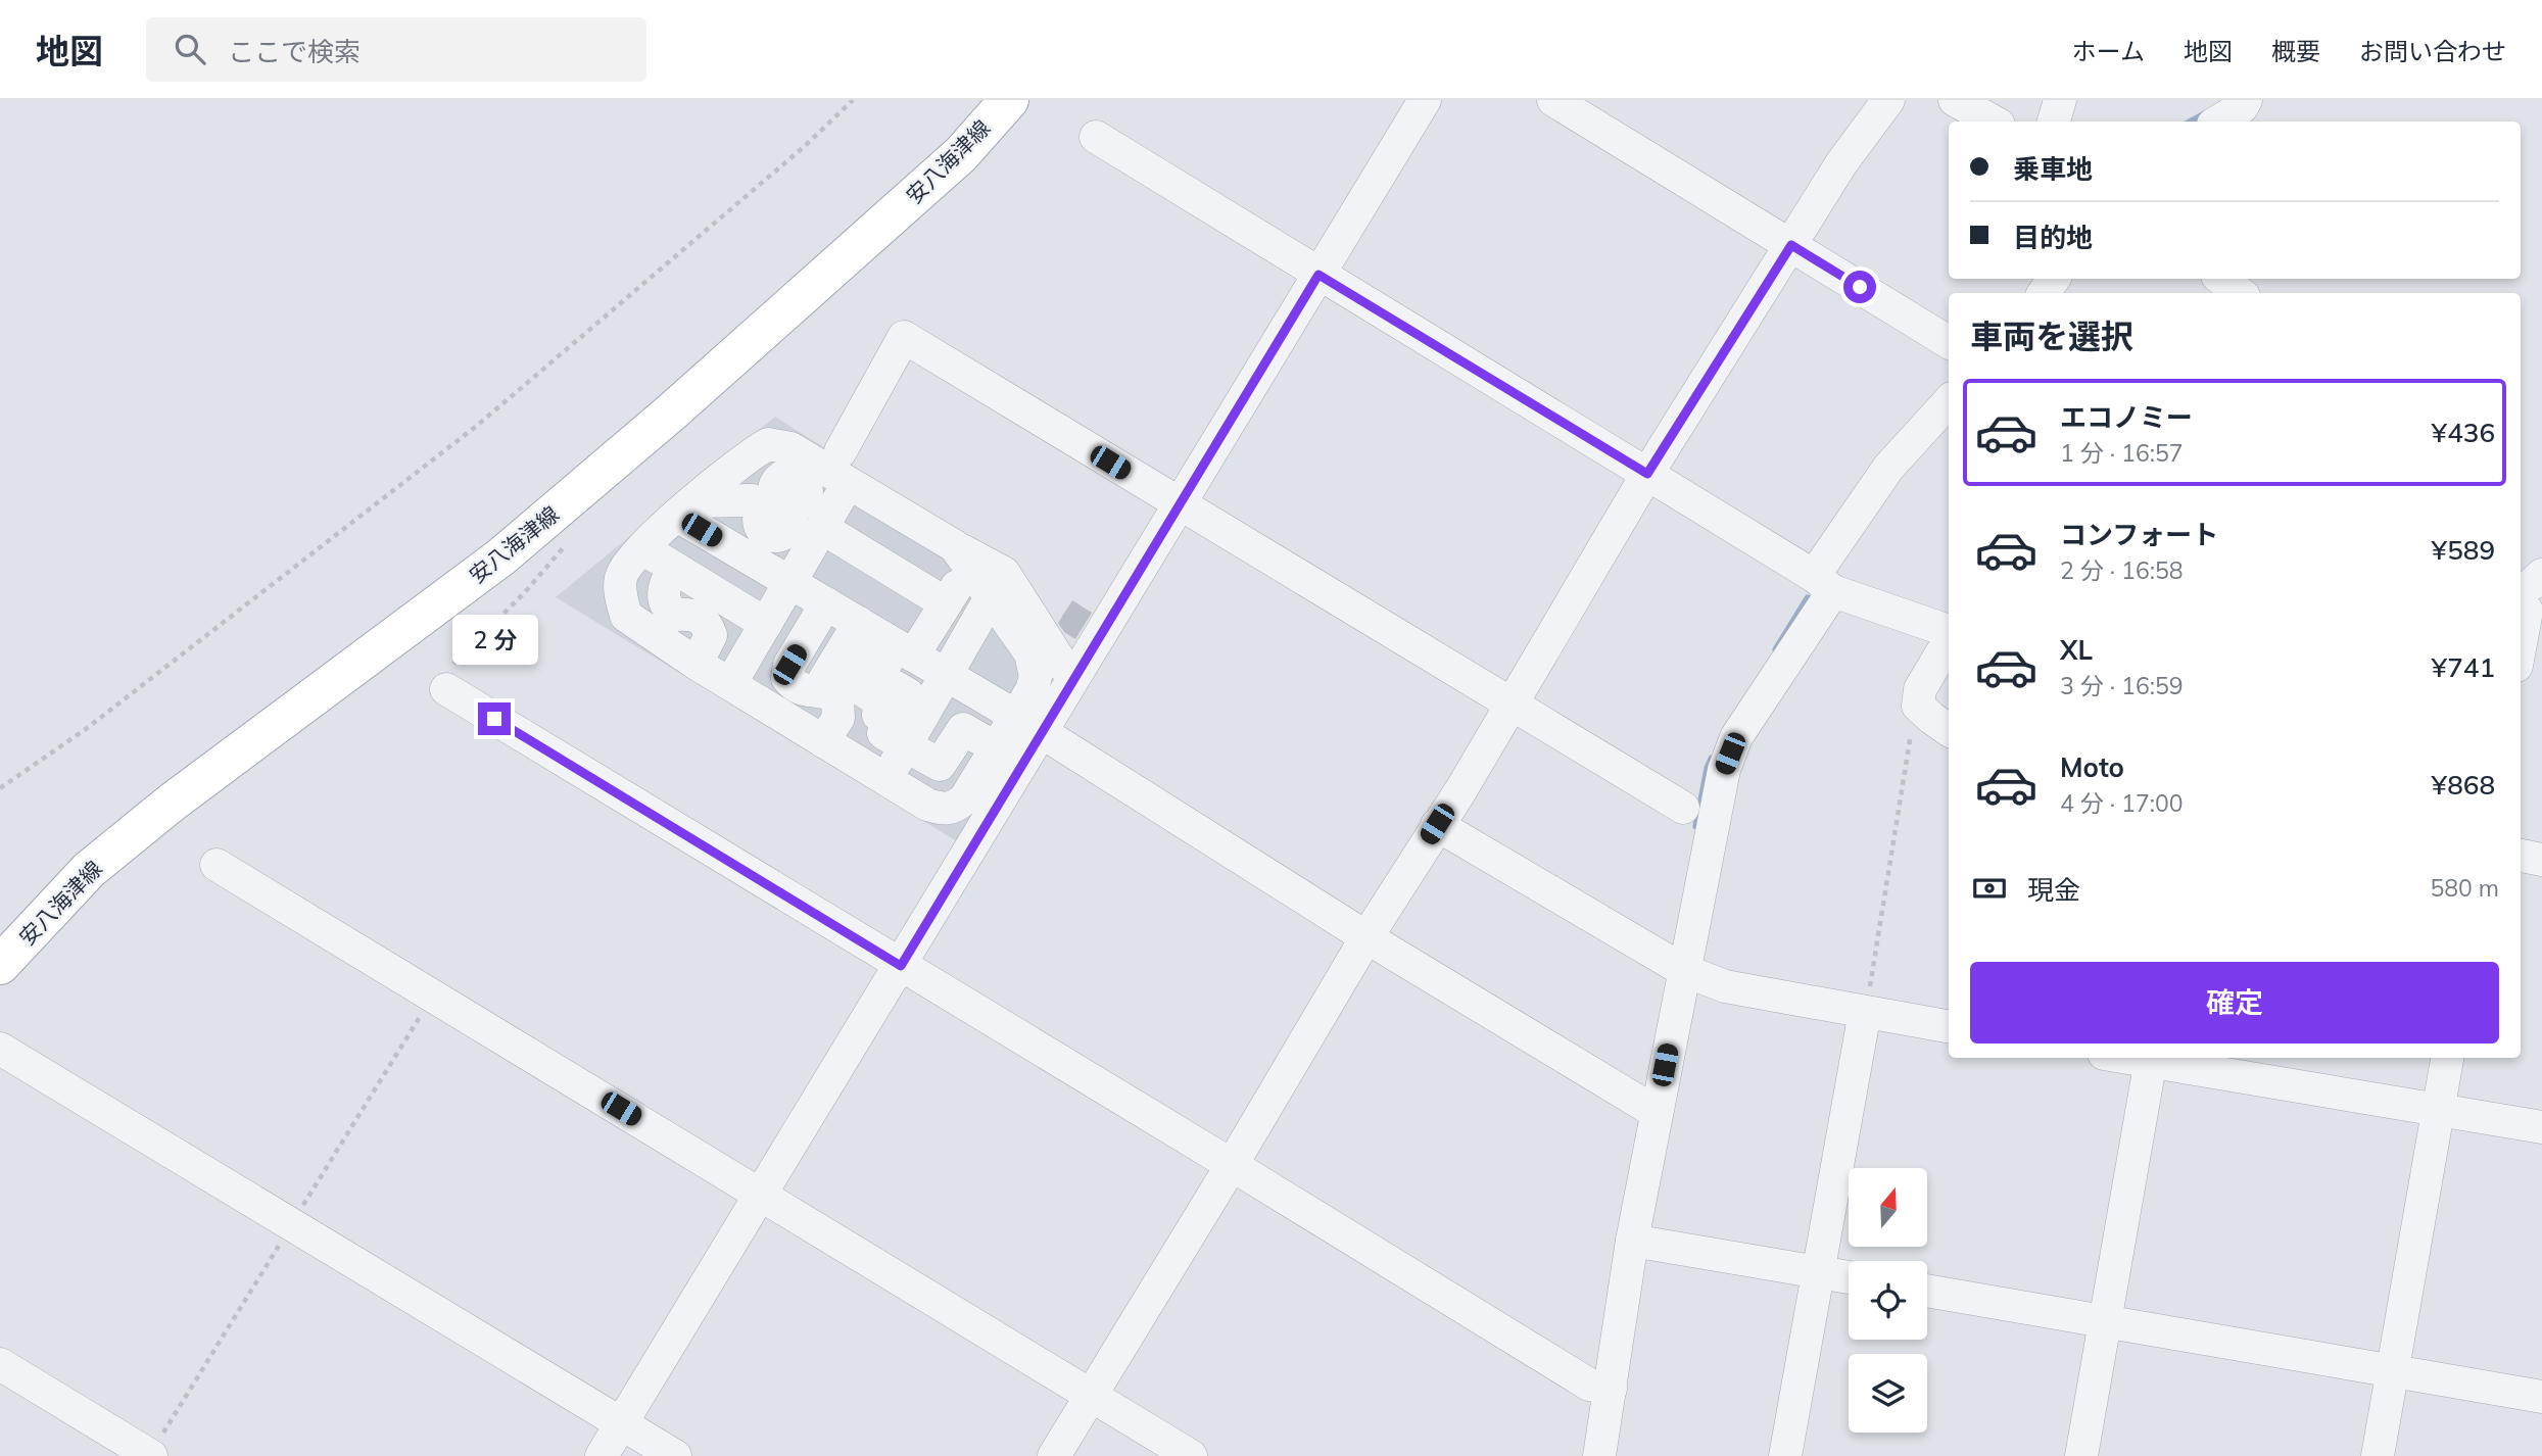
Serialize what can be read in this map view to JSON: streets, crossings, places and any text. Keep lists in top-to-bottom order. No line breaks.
{"streets":{"main road":["安八海津線"]},"north":"top","page":{"header":"地図","search":"ここで検索","nav":["ホーム","地図","概要","お問い合わせ"],"banner":["乗車地","目的地"],"heading":"車両を選択","list":[{"name":"エコノミー","note":"1 分 · 16:57","value":"¥436"},{"name":"コンフォート","note":"2 分 · 16:58","value":"¥589"},{"name":"XL","note":"3 分 · 16:59","value":"¥741"},{"name":"Moto","note":"4 分 · 17:00","value":"¥868"}],"bubble":"2 分","pay":["現金","580 m"],"buttons":"確定"}}
